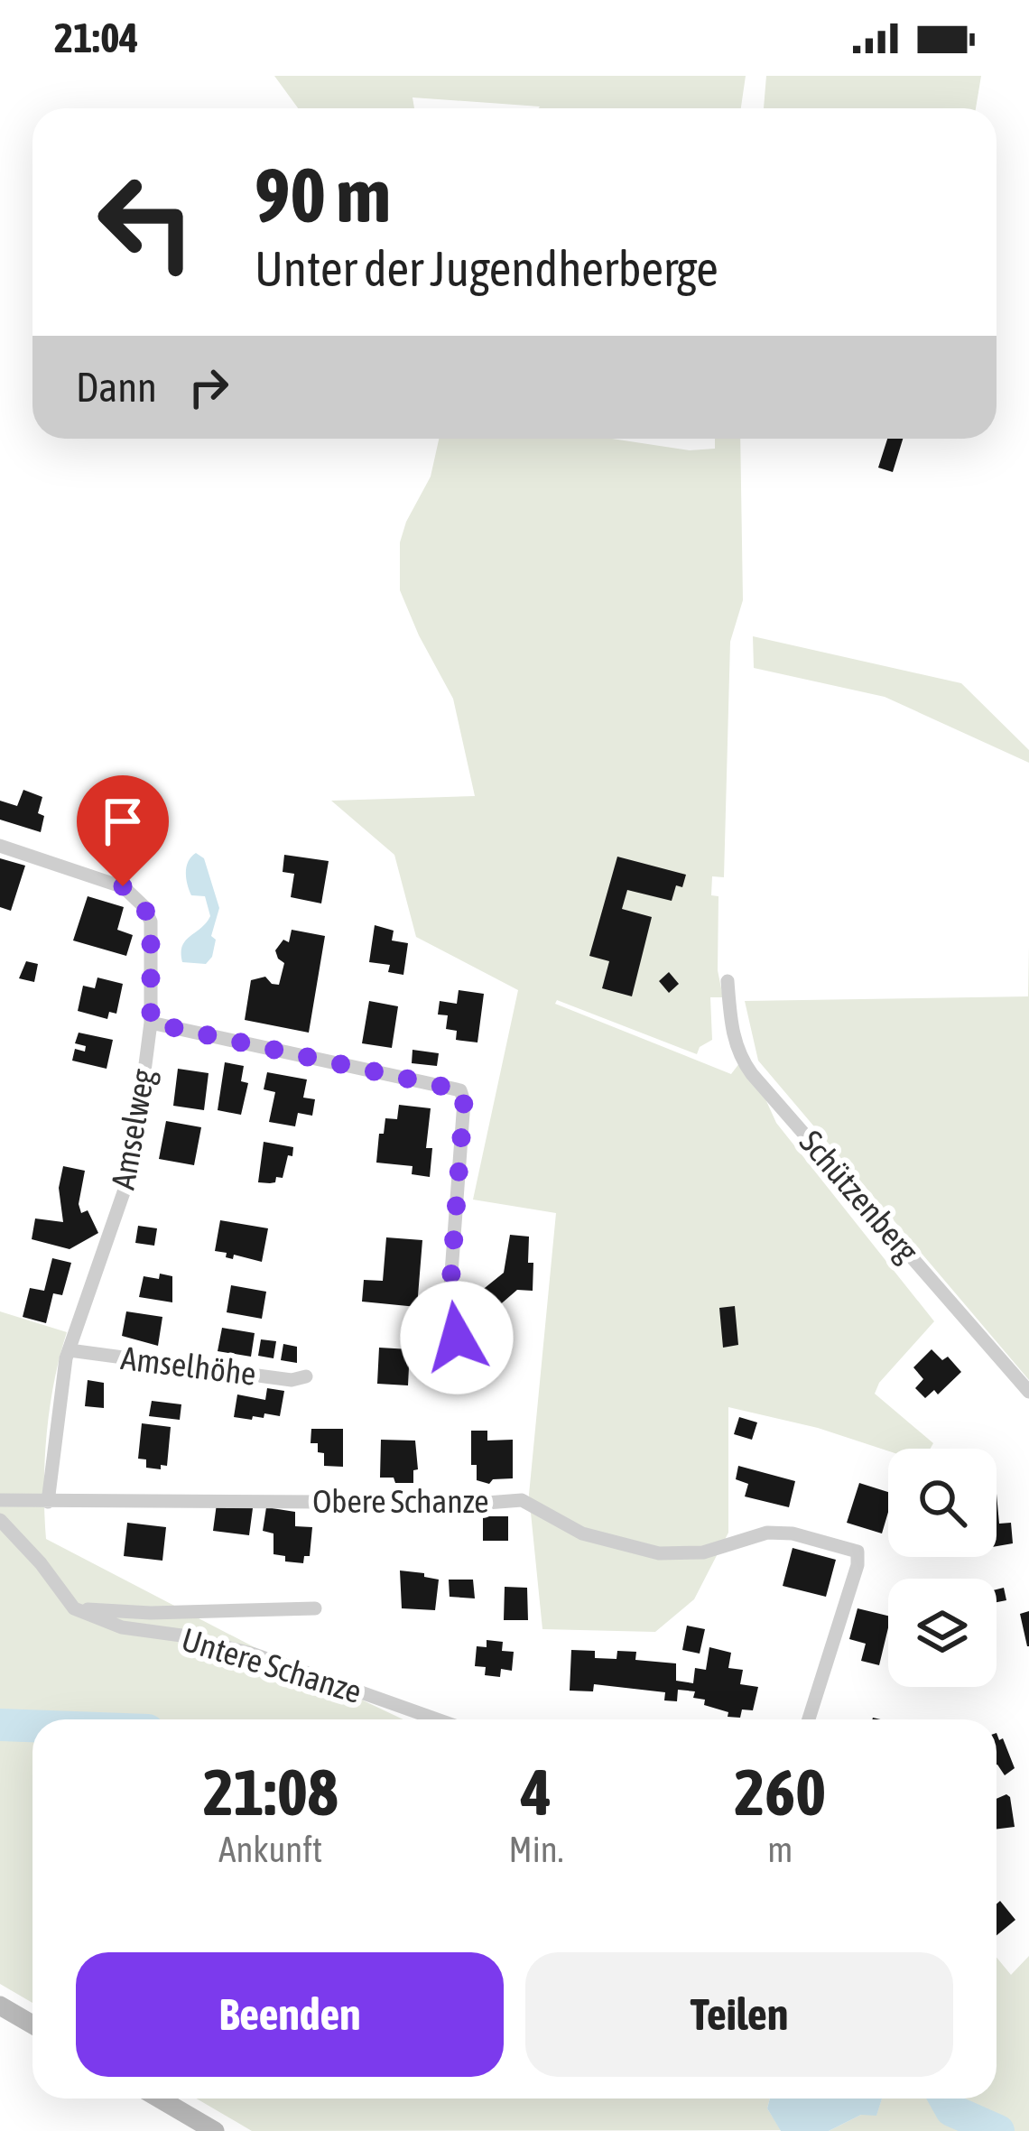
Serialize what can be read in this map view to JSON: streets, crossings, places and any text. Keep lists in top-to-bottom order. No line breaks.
{"streets":{"street":["Amselweg","Schützenberg","Amselhöhe","Obere Schanze","Untere Schanze"]},"crossings":[["Amselweg","Amselhöhe"],["Amselweg","Obere Schanze"]],"page":{"status":"21:04","turn":["90 m","Unter der Jugendherberge"],"then":"Dann","eta":["21:08","Ankunft","4","Min.","260","m"],"buttons":["Beenden","Teilen"]}}
